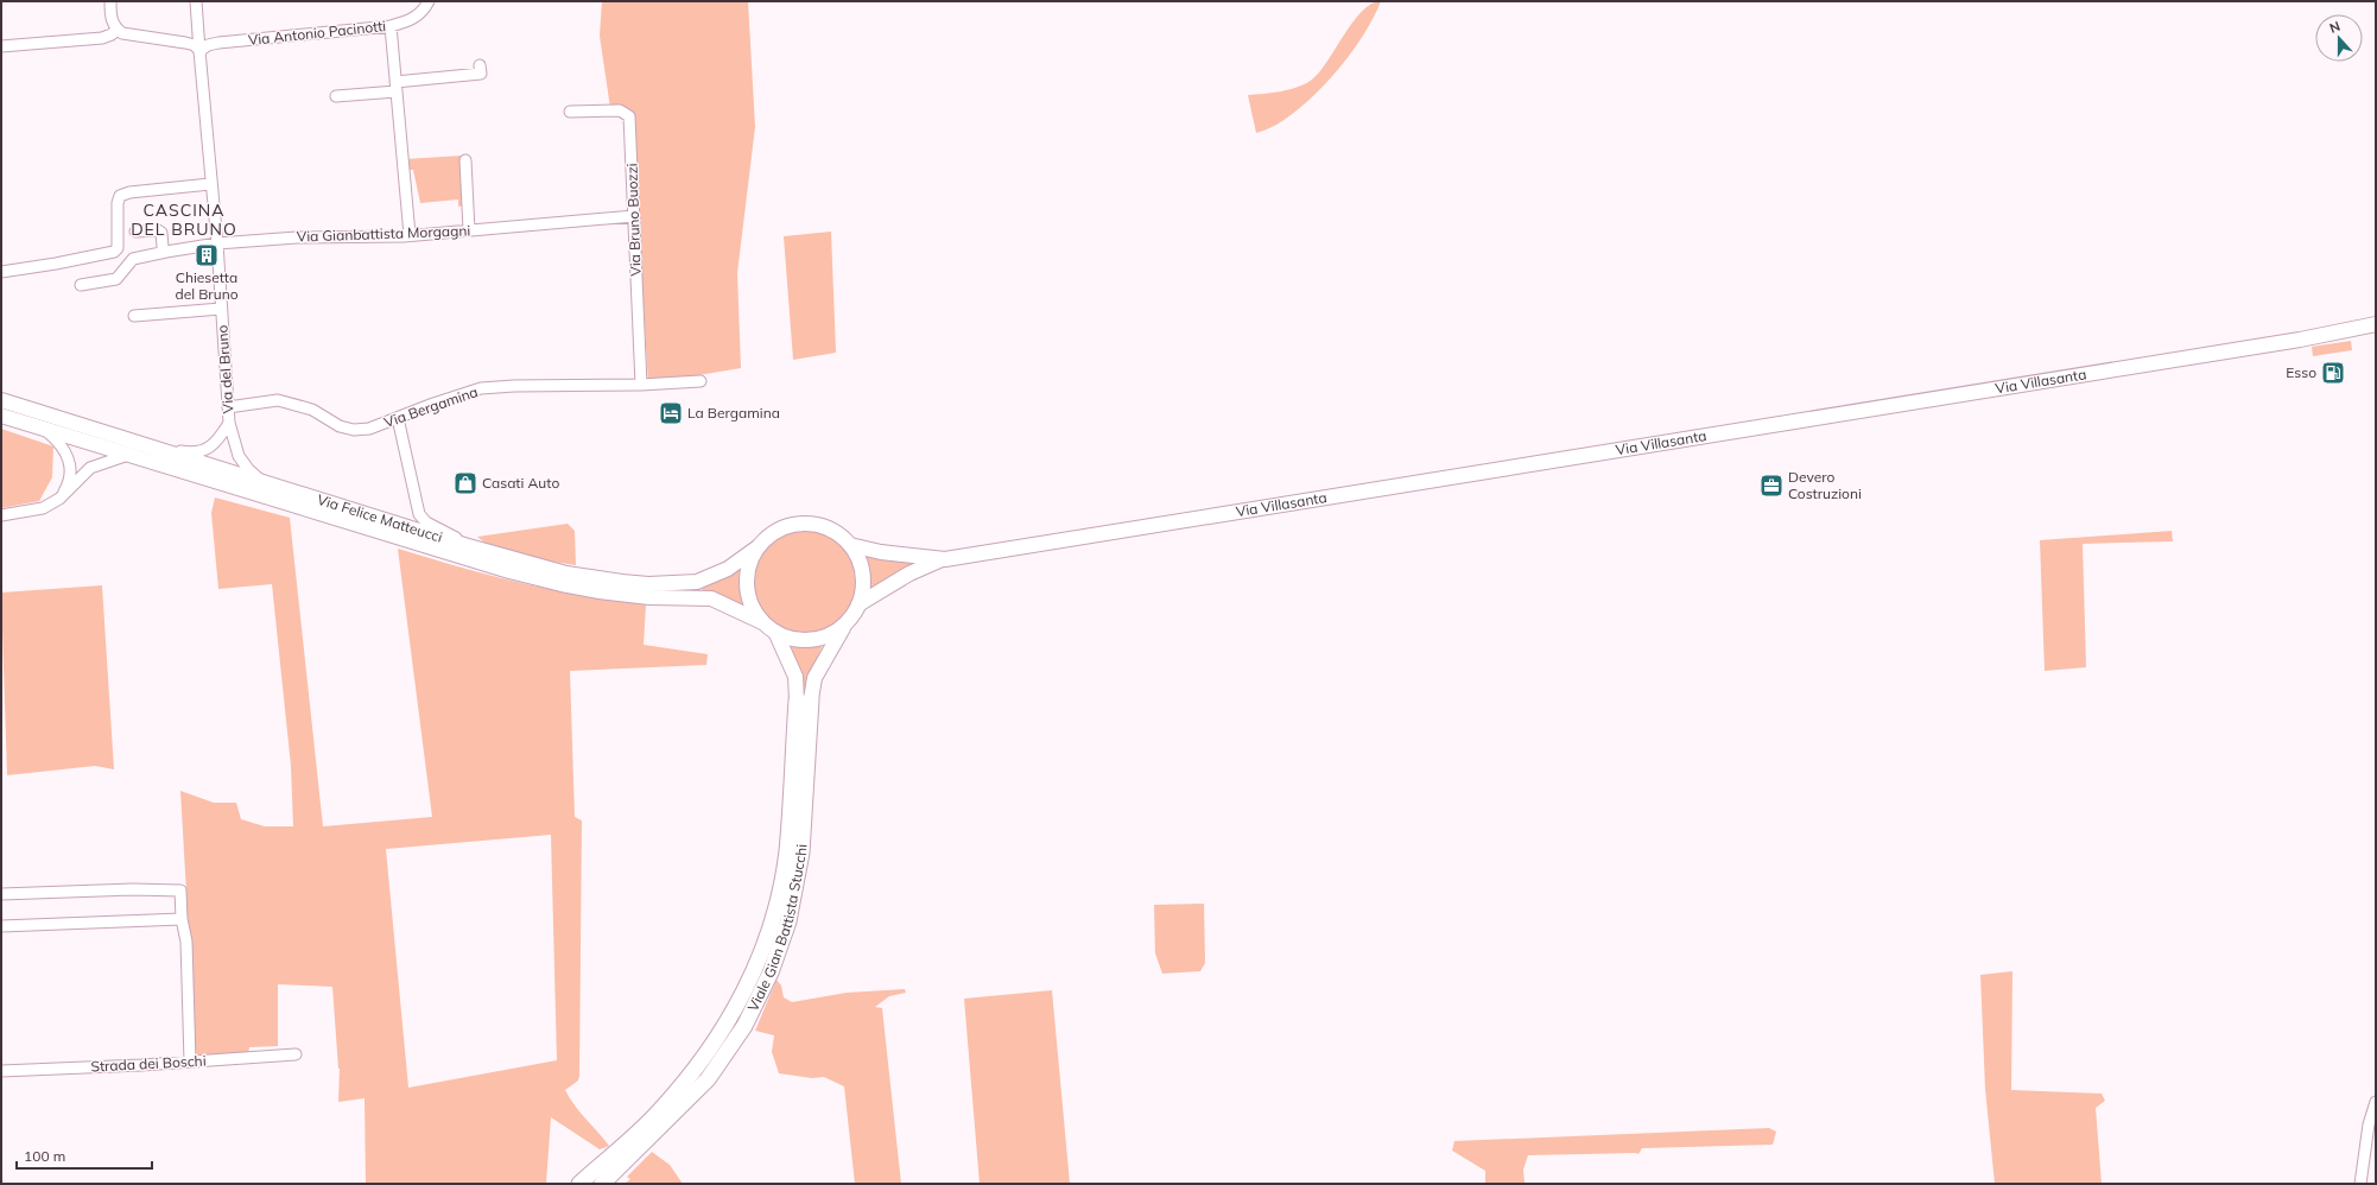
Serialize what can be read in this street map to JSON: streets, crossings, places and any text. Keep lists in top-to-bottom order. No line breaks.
{"streets":{"highway":["Viale Gian Battista Stucchi"],"main road":["Via Villasanta","Via Felice Matteucci"],"street":["Via Antonio Pacinotti","Via Bruno Buozzi","Via Gianbattista Morgagni","Via del Bruno","Via Bergamina","Strada dei Boschi"]},"crossings":[["Via Antonio Pacinotti","Via del Bruno"],["Via Bruno Buozzi","Via Gianbattista Morgagni"],["Via Bruno Buozzi","Via Bergamina"],["Via Gianbattista Morgagni","Via del Bruno"],["Via del Bruno","Via Bergamina"],["Via del Bruno","Via Felice Matteucci"],["Via Felice Matteucci","Viale Gian Battista Stucchi"]],"districts":["CASCINA DEL BRUNO"],"places":{"building":["Chiesetta del Bruno"],"fuel station":["Esso"],"hotel":["La Bergamina"],"shop":["Casati Auto"],"office":["Devero Costruzioni"]},"scale_bar":"100 m","north":"top"}
